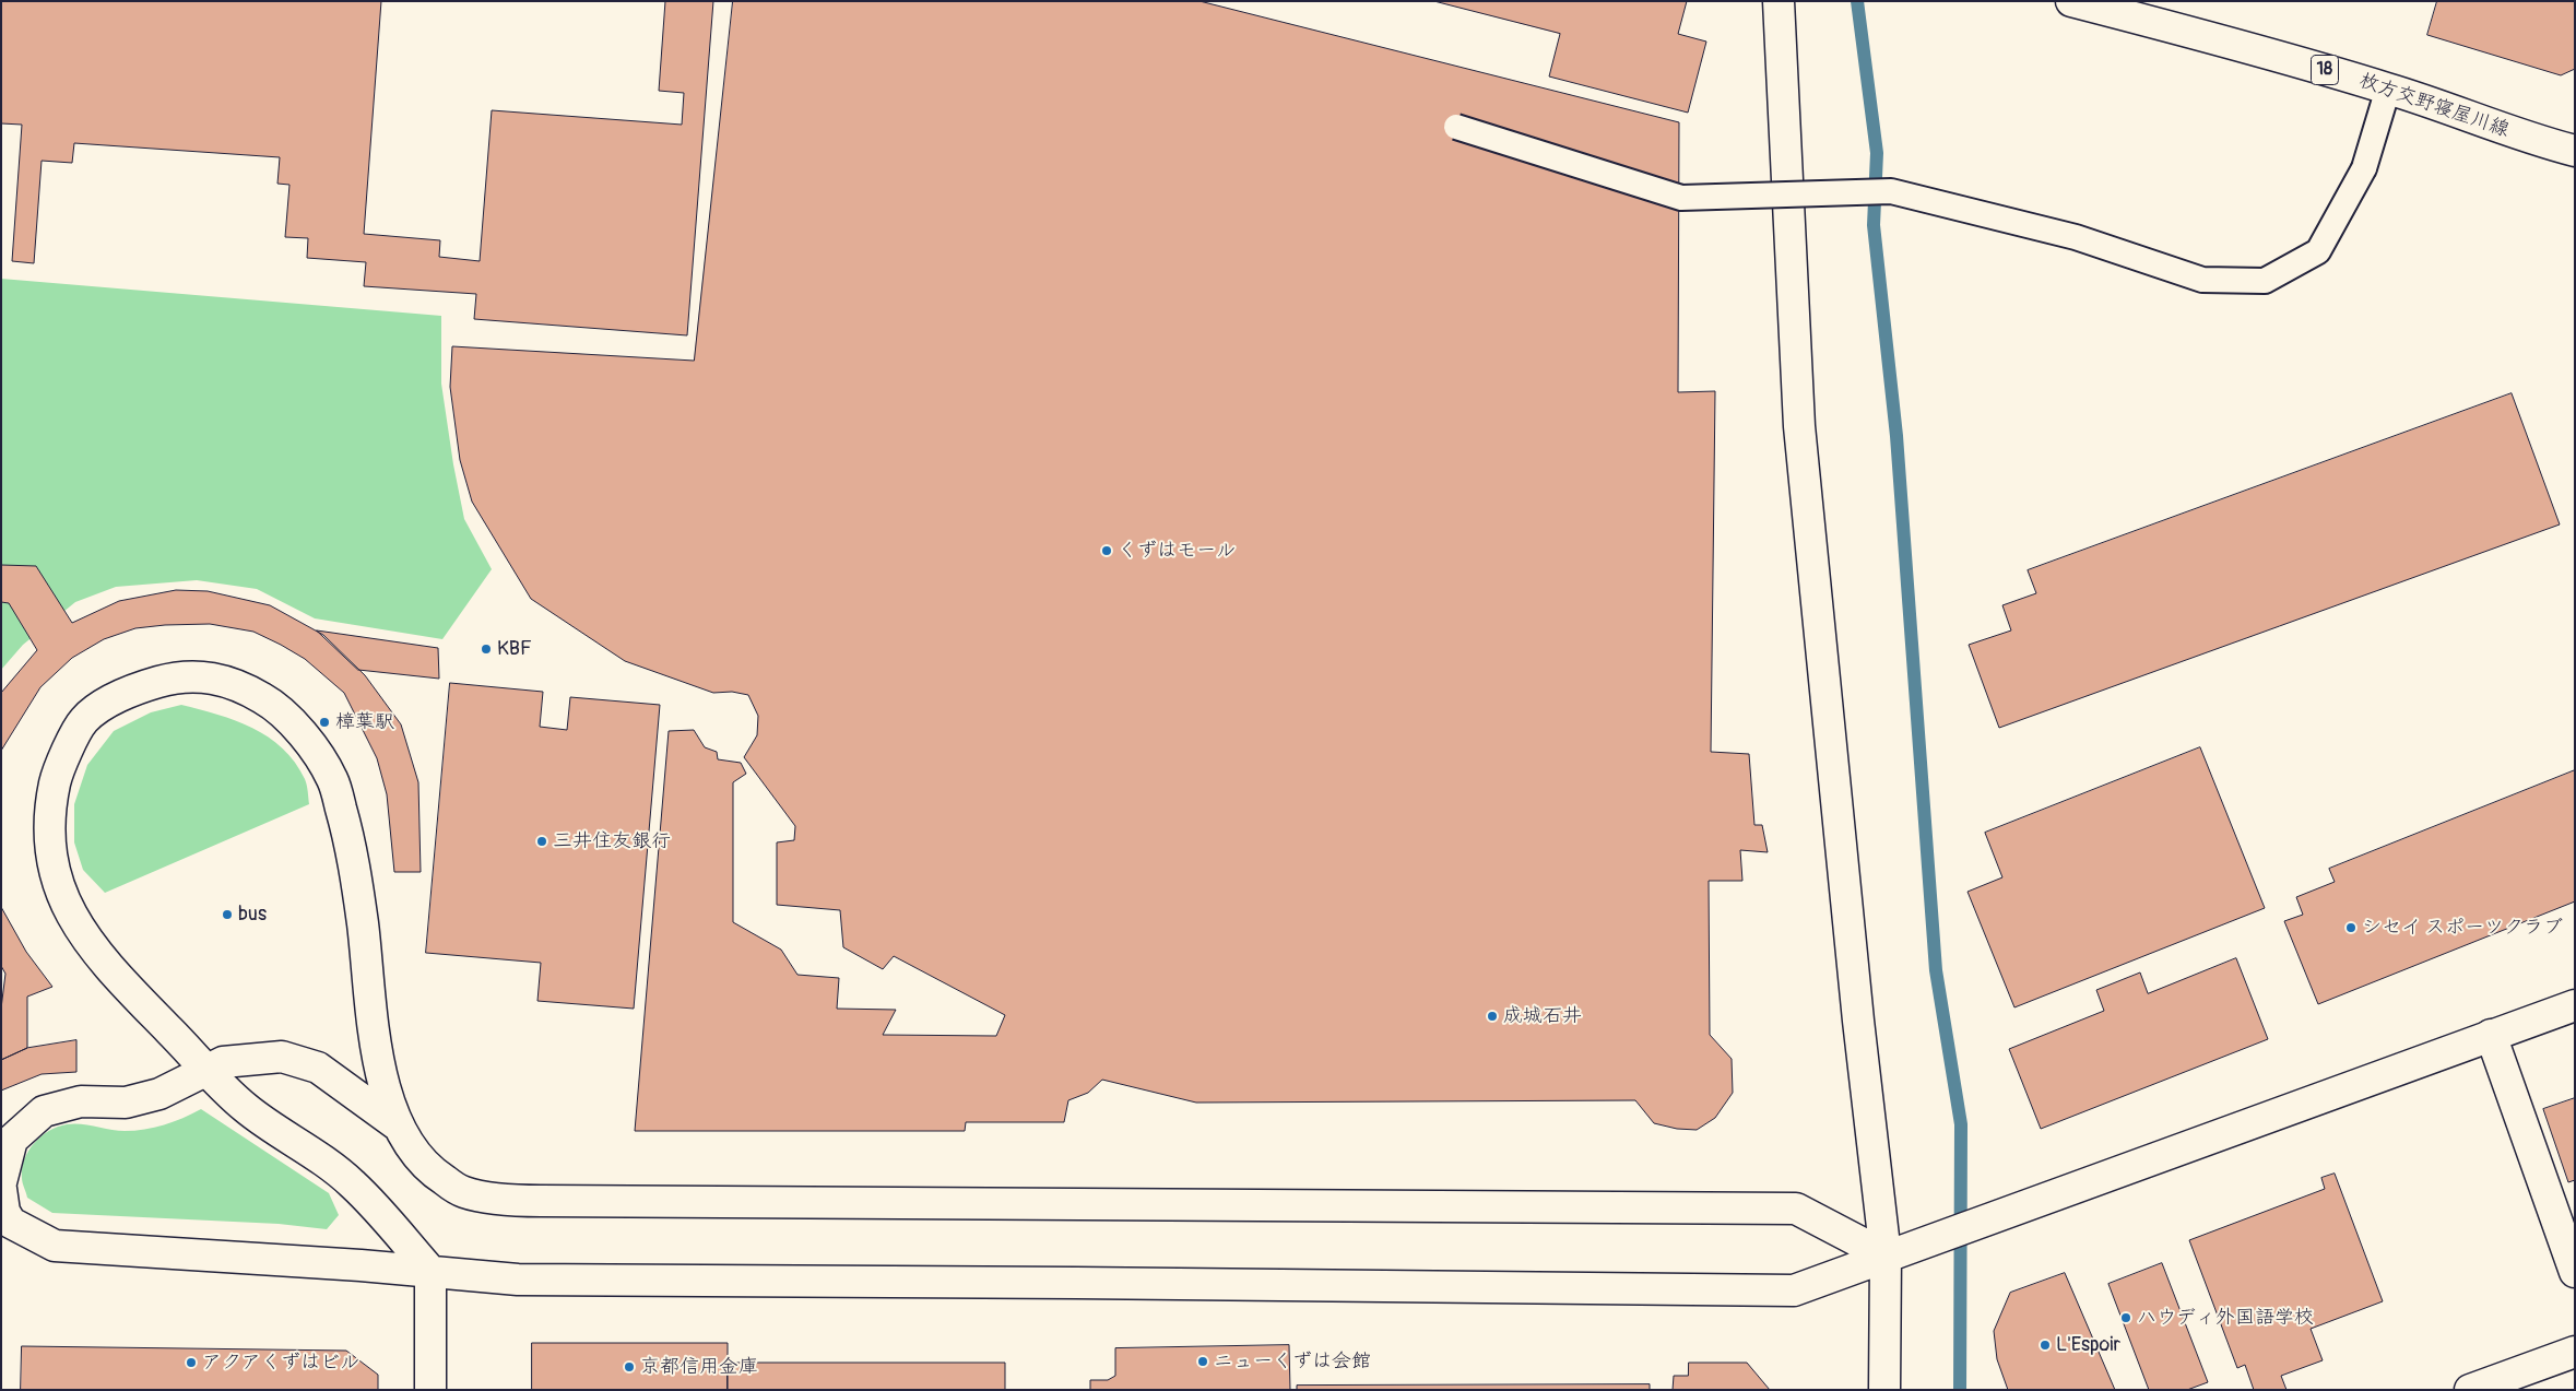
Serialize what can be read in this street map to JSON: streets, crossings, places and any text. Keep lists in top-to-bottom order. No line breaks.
{"streets":{"street":["18","枚方交野寝屋川線"]},"places":["くずはモール","KBF","樟葉駅","三井住友銀行","bus","シセイ スポーツクラブ","成城石井","ハウディ外国語学校","L'Espoir","ニューくずは会館","アクアくずはビル","京都信用金庫"]}
